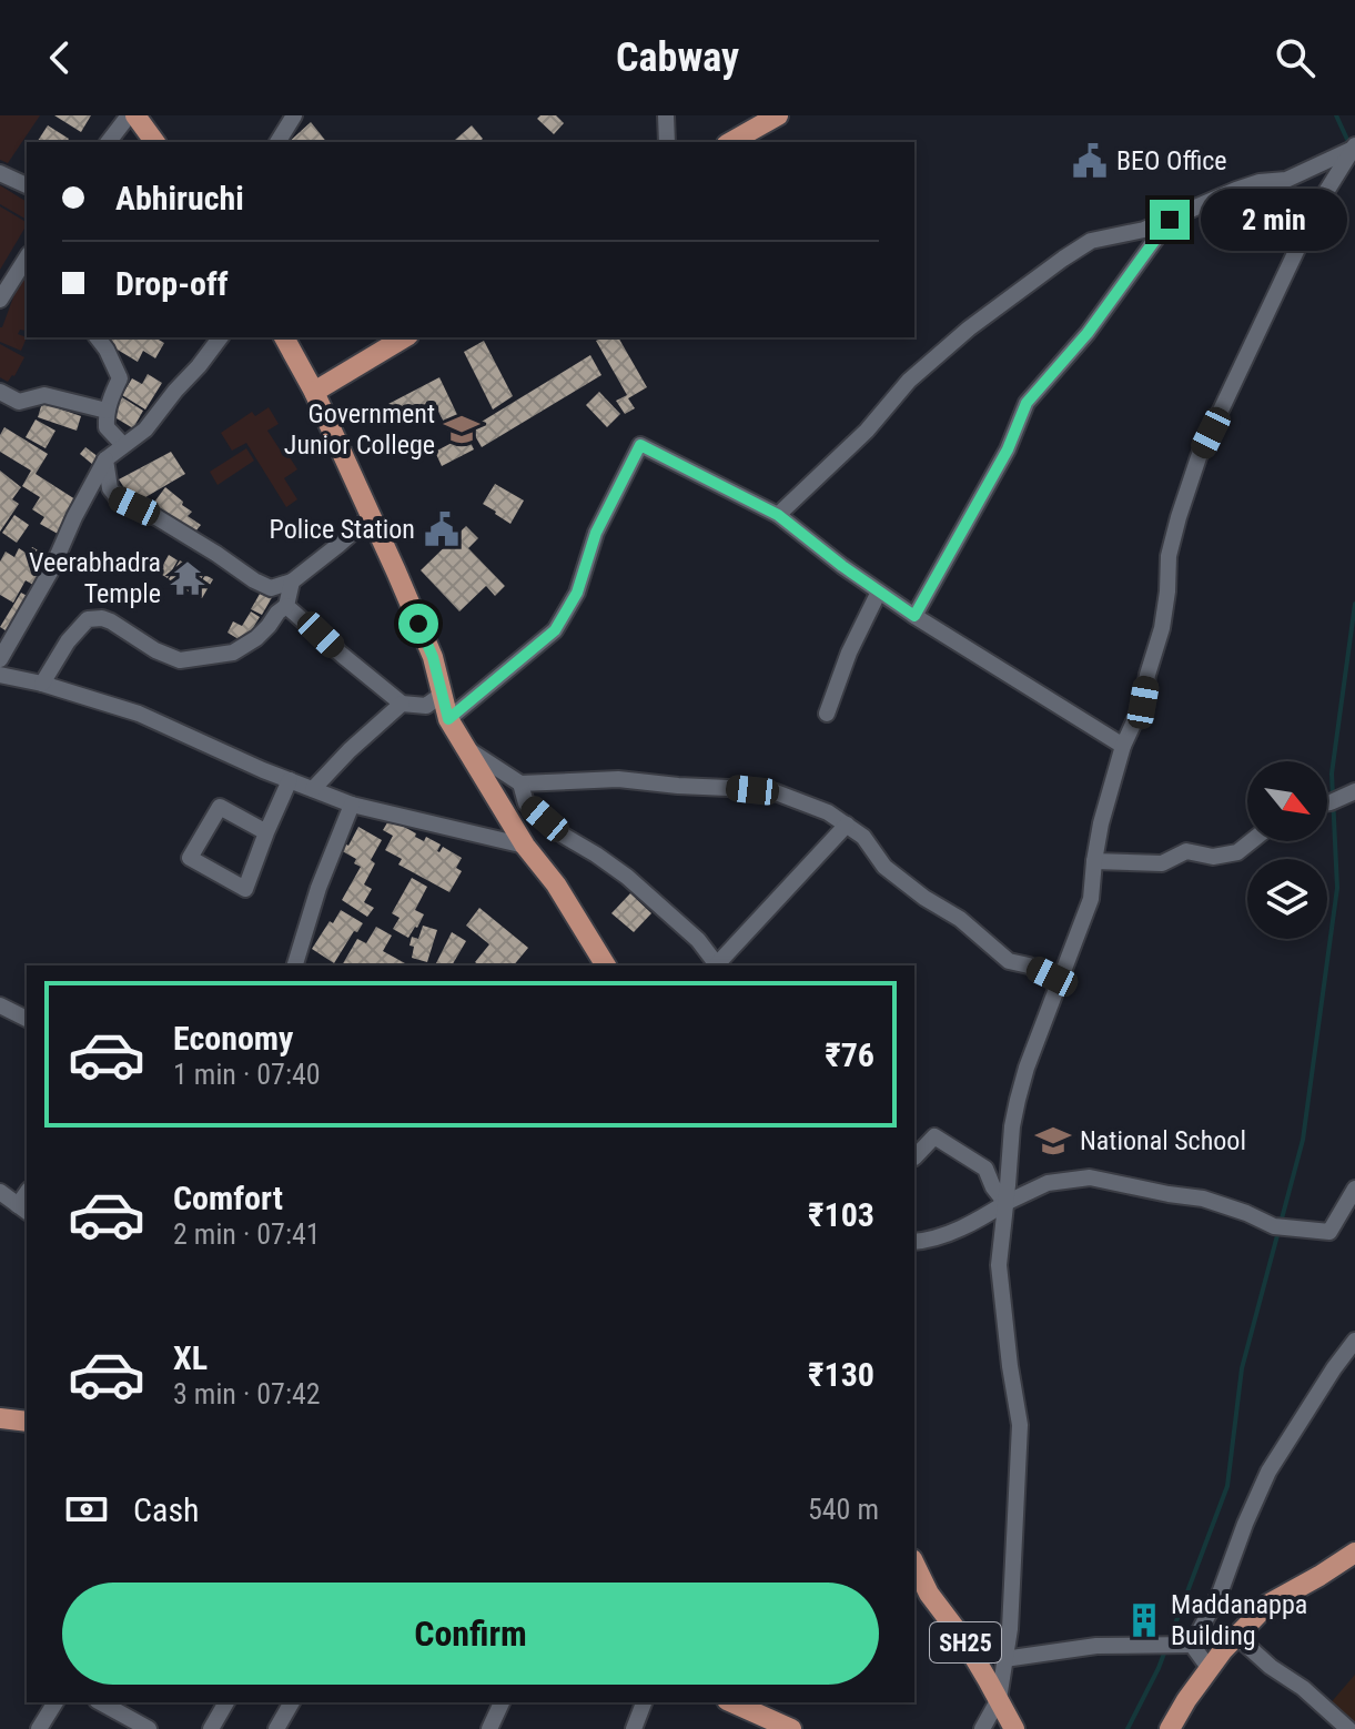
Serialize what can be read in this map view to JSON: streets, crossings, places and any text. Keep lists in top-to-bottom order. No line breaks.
{"streets":{"main road":["SH25"]},"places":{"public building":["BEO Office","Police Station"],"school or university":["Government Junior College","National School"],"temple":["Veerabhadra Temple"],"building":["Maddanappa Building"]},"north":"bottom right","page":{"header":"Cabway","banner":["Abhiruchi","Drop-off"],"bubble":"2 min","list":[{"name":"Economy","note":"1 min · 07:40","value":"₹76"},{"name":"Comfort","note":"2 min · 07:41","value":"₹103"},{"name":"XL","note":"3 min · 07:42","value":"₹130"}],"pay":["Cash","540 m"],"buttons":"Confirm"}}
